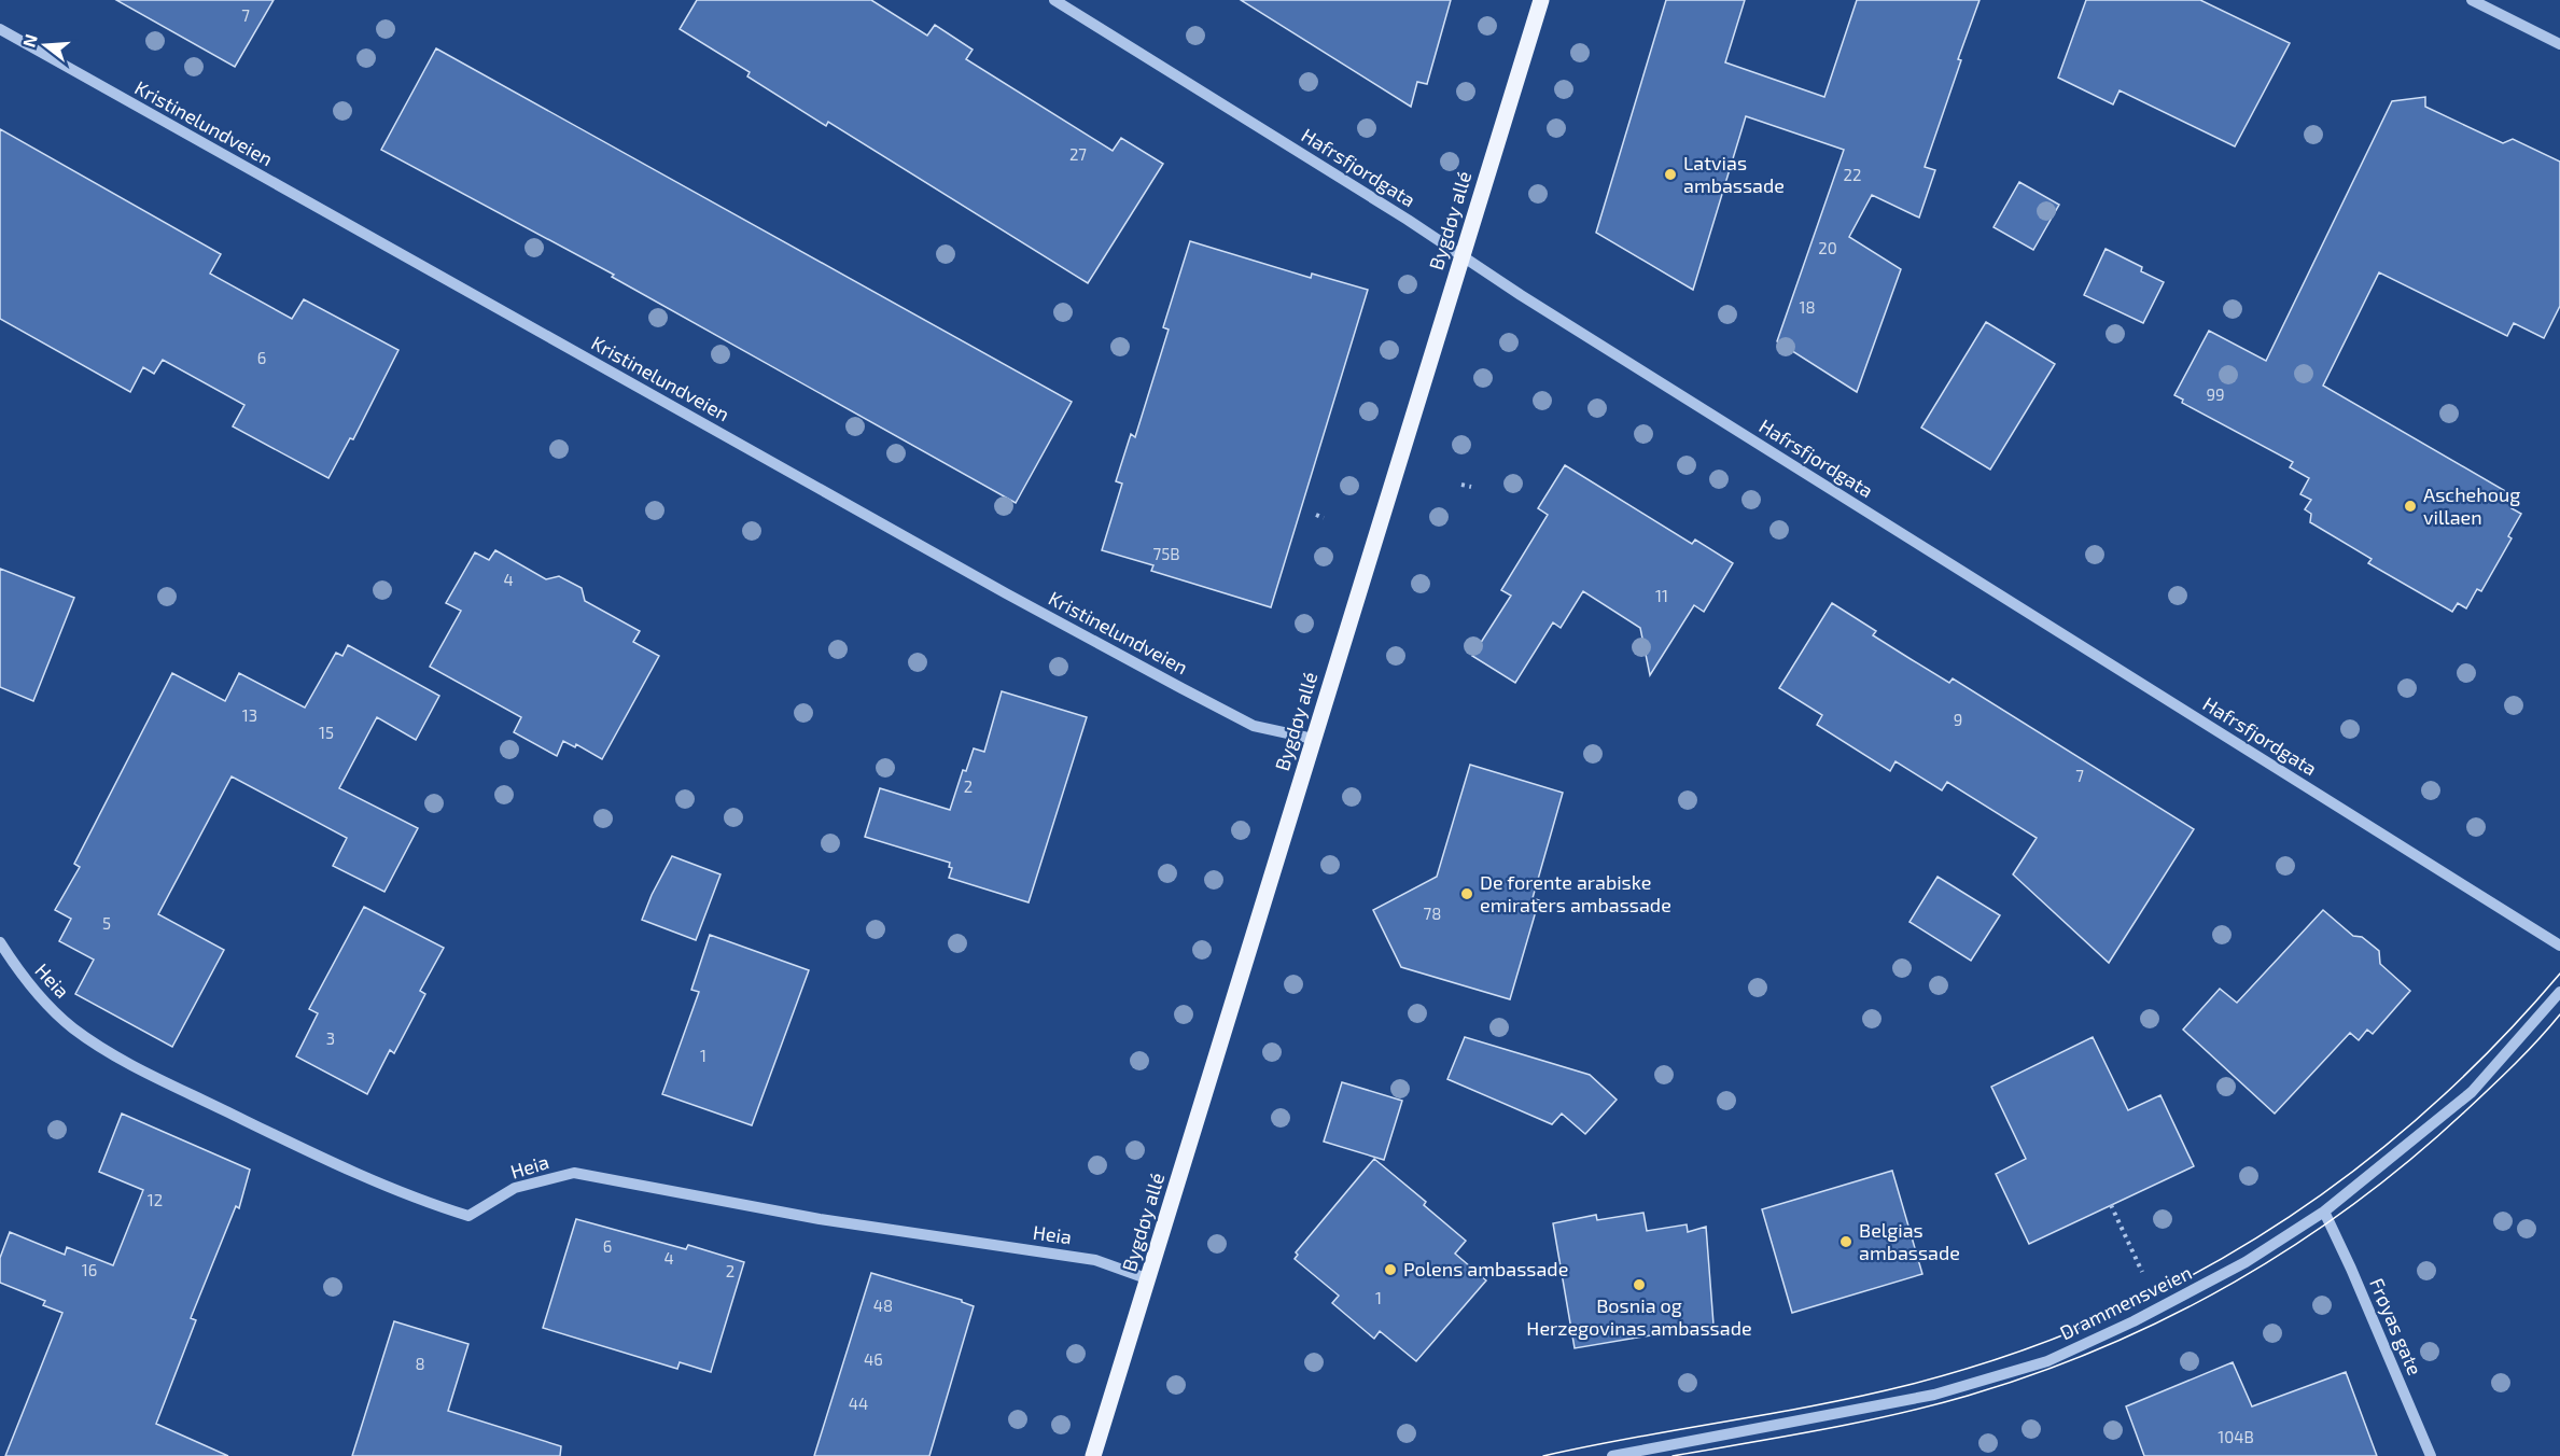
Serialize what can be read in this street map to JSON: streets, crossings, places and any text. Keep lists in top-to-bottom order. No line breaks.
{"streets":{"main road":["Bygdøy allé"],"street":["Kristinelundveien","Hafrsfjordgata","Heia","Drammensveien","Frøyas gate"]},"crossings":[["Kristinelundveien","Bygdøy allé"],["Hafrsfjordgata","Bygdøy allé"],["Bygdøy allé","Heia"],["Drammensveien","Frøyas gate"]],"places":["Latvias ambassade","Aschehoug villaen","De forente arabiske emiraters ambassade","Belgias ambassade","Polens ambassade","Bosnia og Herzegovinas ambassade"],"house_numbers":["7","27","22","20","18","6","99","75B","4","11","13","9","15","7","2","78","5","3","1","12","6","4","16","2","1","48","46","8","44","104B"],"north":"left"}
